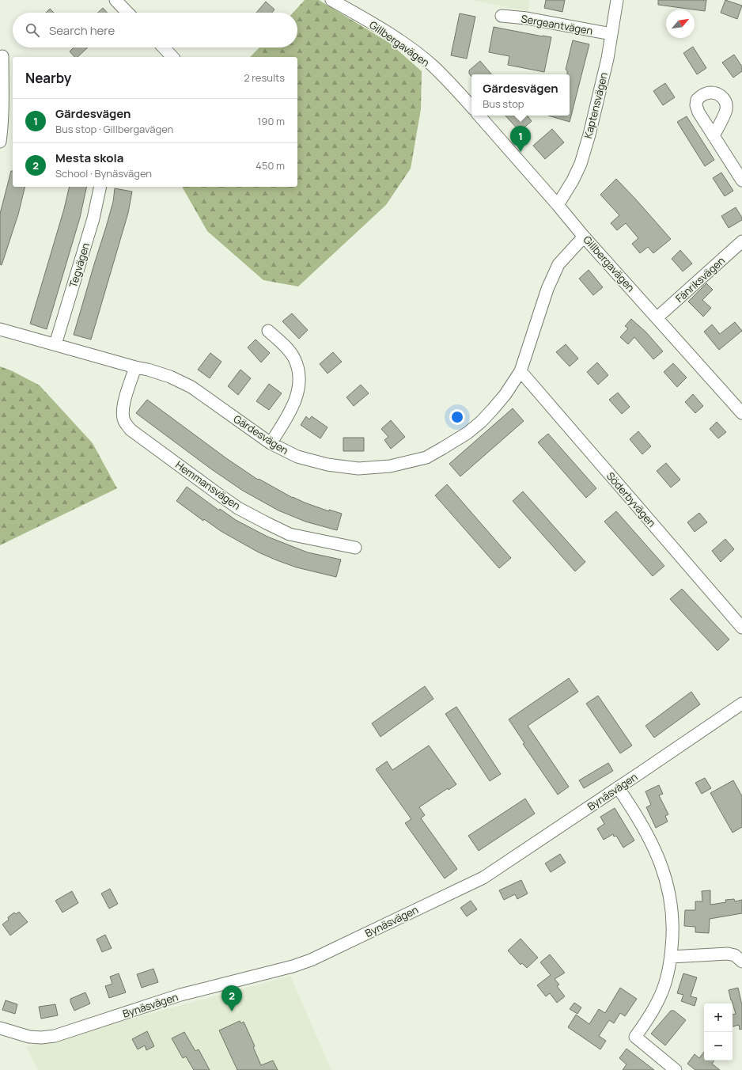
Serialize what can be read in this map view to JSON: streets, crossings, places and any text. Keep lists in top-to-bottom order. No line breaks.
{"streets":{"street":["Sergeantvägen","Gillbergavägen","Kaptensvägen","Tegvägen","Fänriksvägen","Gärdesvägen","Hemmansvägen","Söderbyvägen","Bynäsvägen"]},"crossings":[["Sergeantvägen","Kaptensvägen"],["Gillbergavägen","Kaptensvägen"],["Gillbergavägen","Fänriksvägen"],["Gillbergavägen","Gärdesvägen"],["Tegvägen","Gärdesvägen"],["Gärdesvägen","Hemmansvägen"],["Gärdesvägen","Söderbyvägen"]],"north":"top right","page":{"search":"Search here","heading":["Nearby","2 results"],"popup":["Gärdesvägen","Bus stop"],"list":[{"mark":"1","name":"Gärdesvägen","note":"Bus stop · Gillbergavägen","value":"190 m"},{"mark":"2","name":"Mesta skola","note":"School · Bynäsvägen","value":"450 m"}],"pins":["1","2"],"map_buttons":["+","−"]}}
